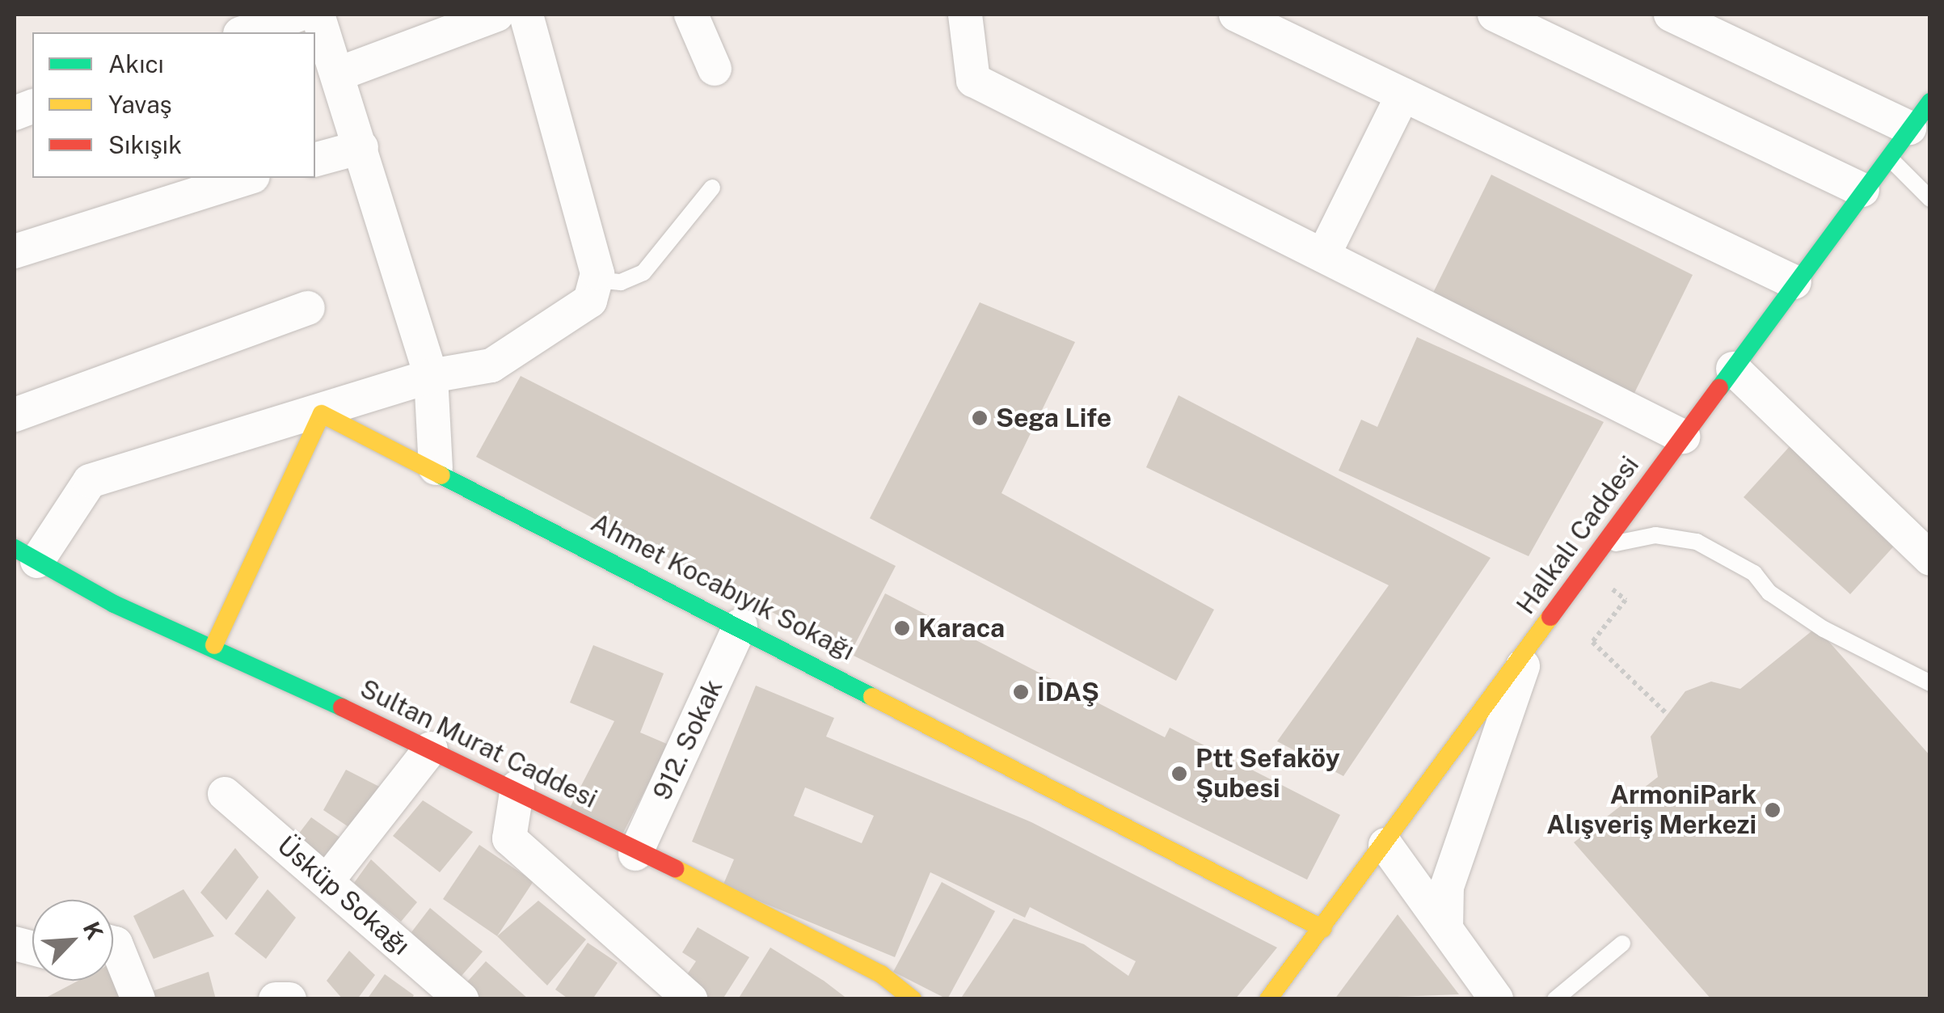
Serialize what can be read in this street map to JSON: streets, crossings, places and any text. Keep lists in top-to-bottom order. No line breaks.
{"streets":{"street":["Halkalı Caddesi","Ahmet Kocabıyık Sokağı","912. Sokak","Sultan Murat Caddesi","Üsküp Sokağı"]},"crossings":[["Halkalı Caddesi","Ahmet Kocabıyık Sokağı"],["Ahmet Kocabıyık Sokağı","912. Sokak"],["912. Sokak","Sultan Murat Caddesi"]],"places":["Sega Life","Karaca","İDAŞ","Ptt Sefaköy Şubesi","ArmoniPark Alışveriş Merkezi"],"legend":["Akıcı","Yavaş","Sıkışık"],"north":"top right"}
